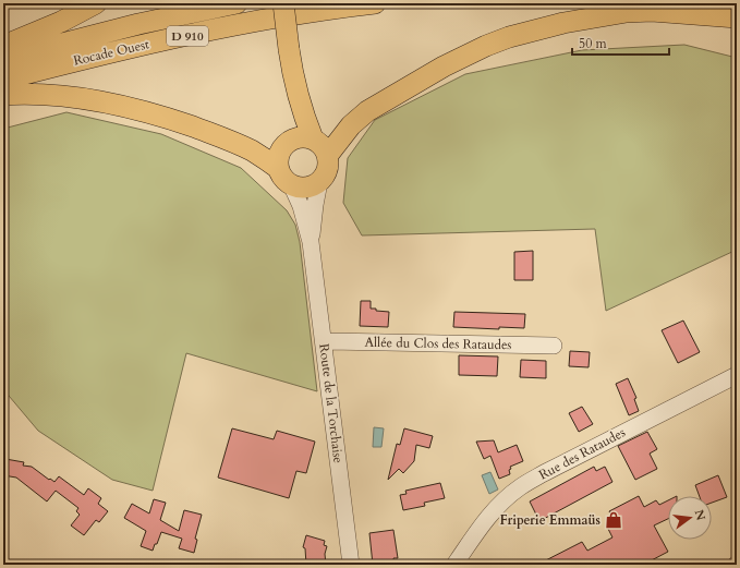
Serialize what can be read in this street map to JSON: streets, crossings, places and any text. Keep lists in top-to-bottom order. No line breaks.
{"streets":{"main road":["D 910","Rocade Ouest"],"street":["Allée du Clos des Rataudes","Route de la Torchaise","Rue des Rataudes"]},"crossings":[["Allée du Clos des Rataudes","Route de la Torchaise"]],"places":{"shop":["Friperie Emmaüs"]},"scale_bar":"50 m","north":"right"}
